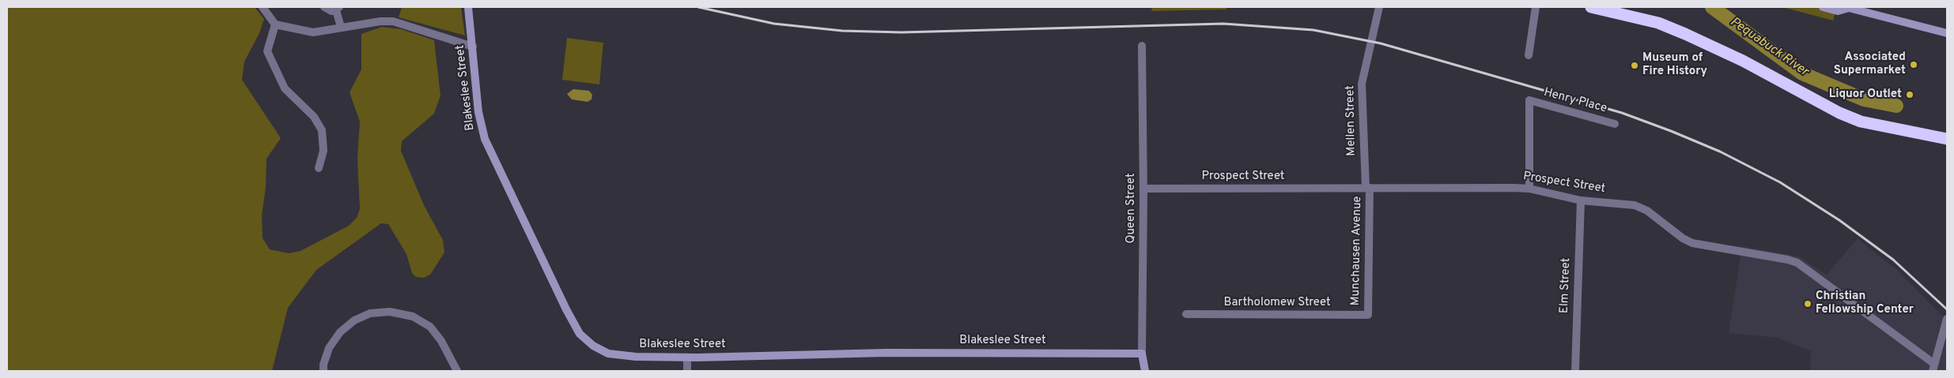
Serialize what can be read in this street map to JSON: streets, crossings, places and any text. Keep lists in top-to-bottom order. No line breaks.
{"streets":{"street":["Blakeslee Street","Henry Place","Mellen Street","Prospect Street","Queen Street","Munchausen Avenue","Elm Street","Bartholomew Street"]},"crossings":[["Blakeslee Street","Queen Street"],["Henry Place","Prospect Street"],["Mellen Street","Prospect Street"],["Mellen Street","Munchausen Avenue"],["Prospect Street","Queen Street"],["Prospect Street","Munchausen Avenue"],["Prospect Street","Elm Street"],["Munchausen Avenue","Bartholomew Street"]],"water":["Pequabuck River"],"places":["Associated Supermarket","Museum of Fire History","Liquor Outlet","Christian Fellowship Center"]}
